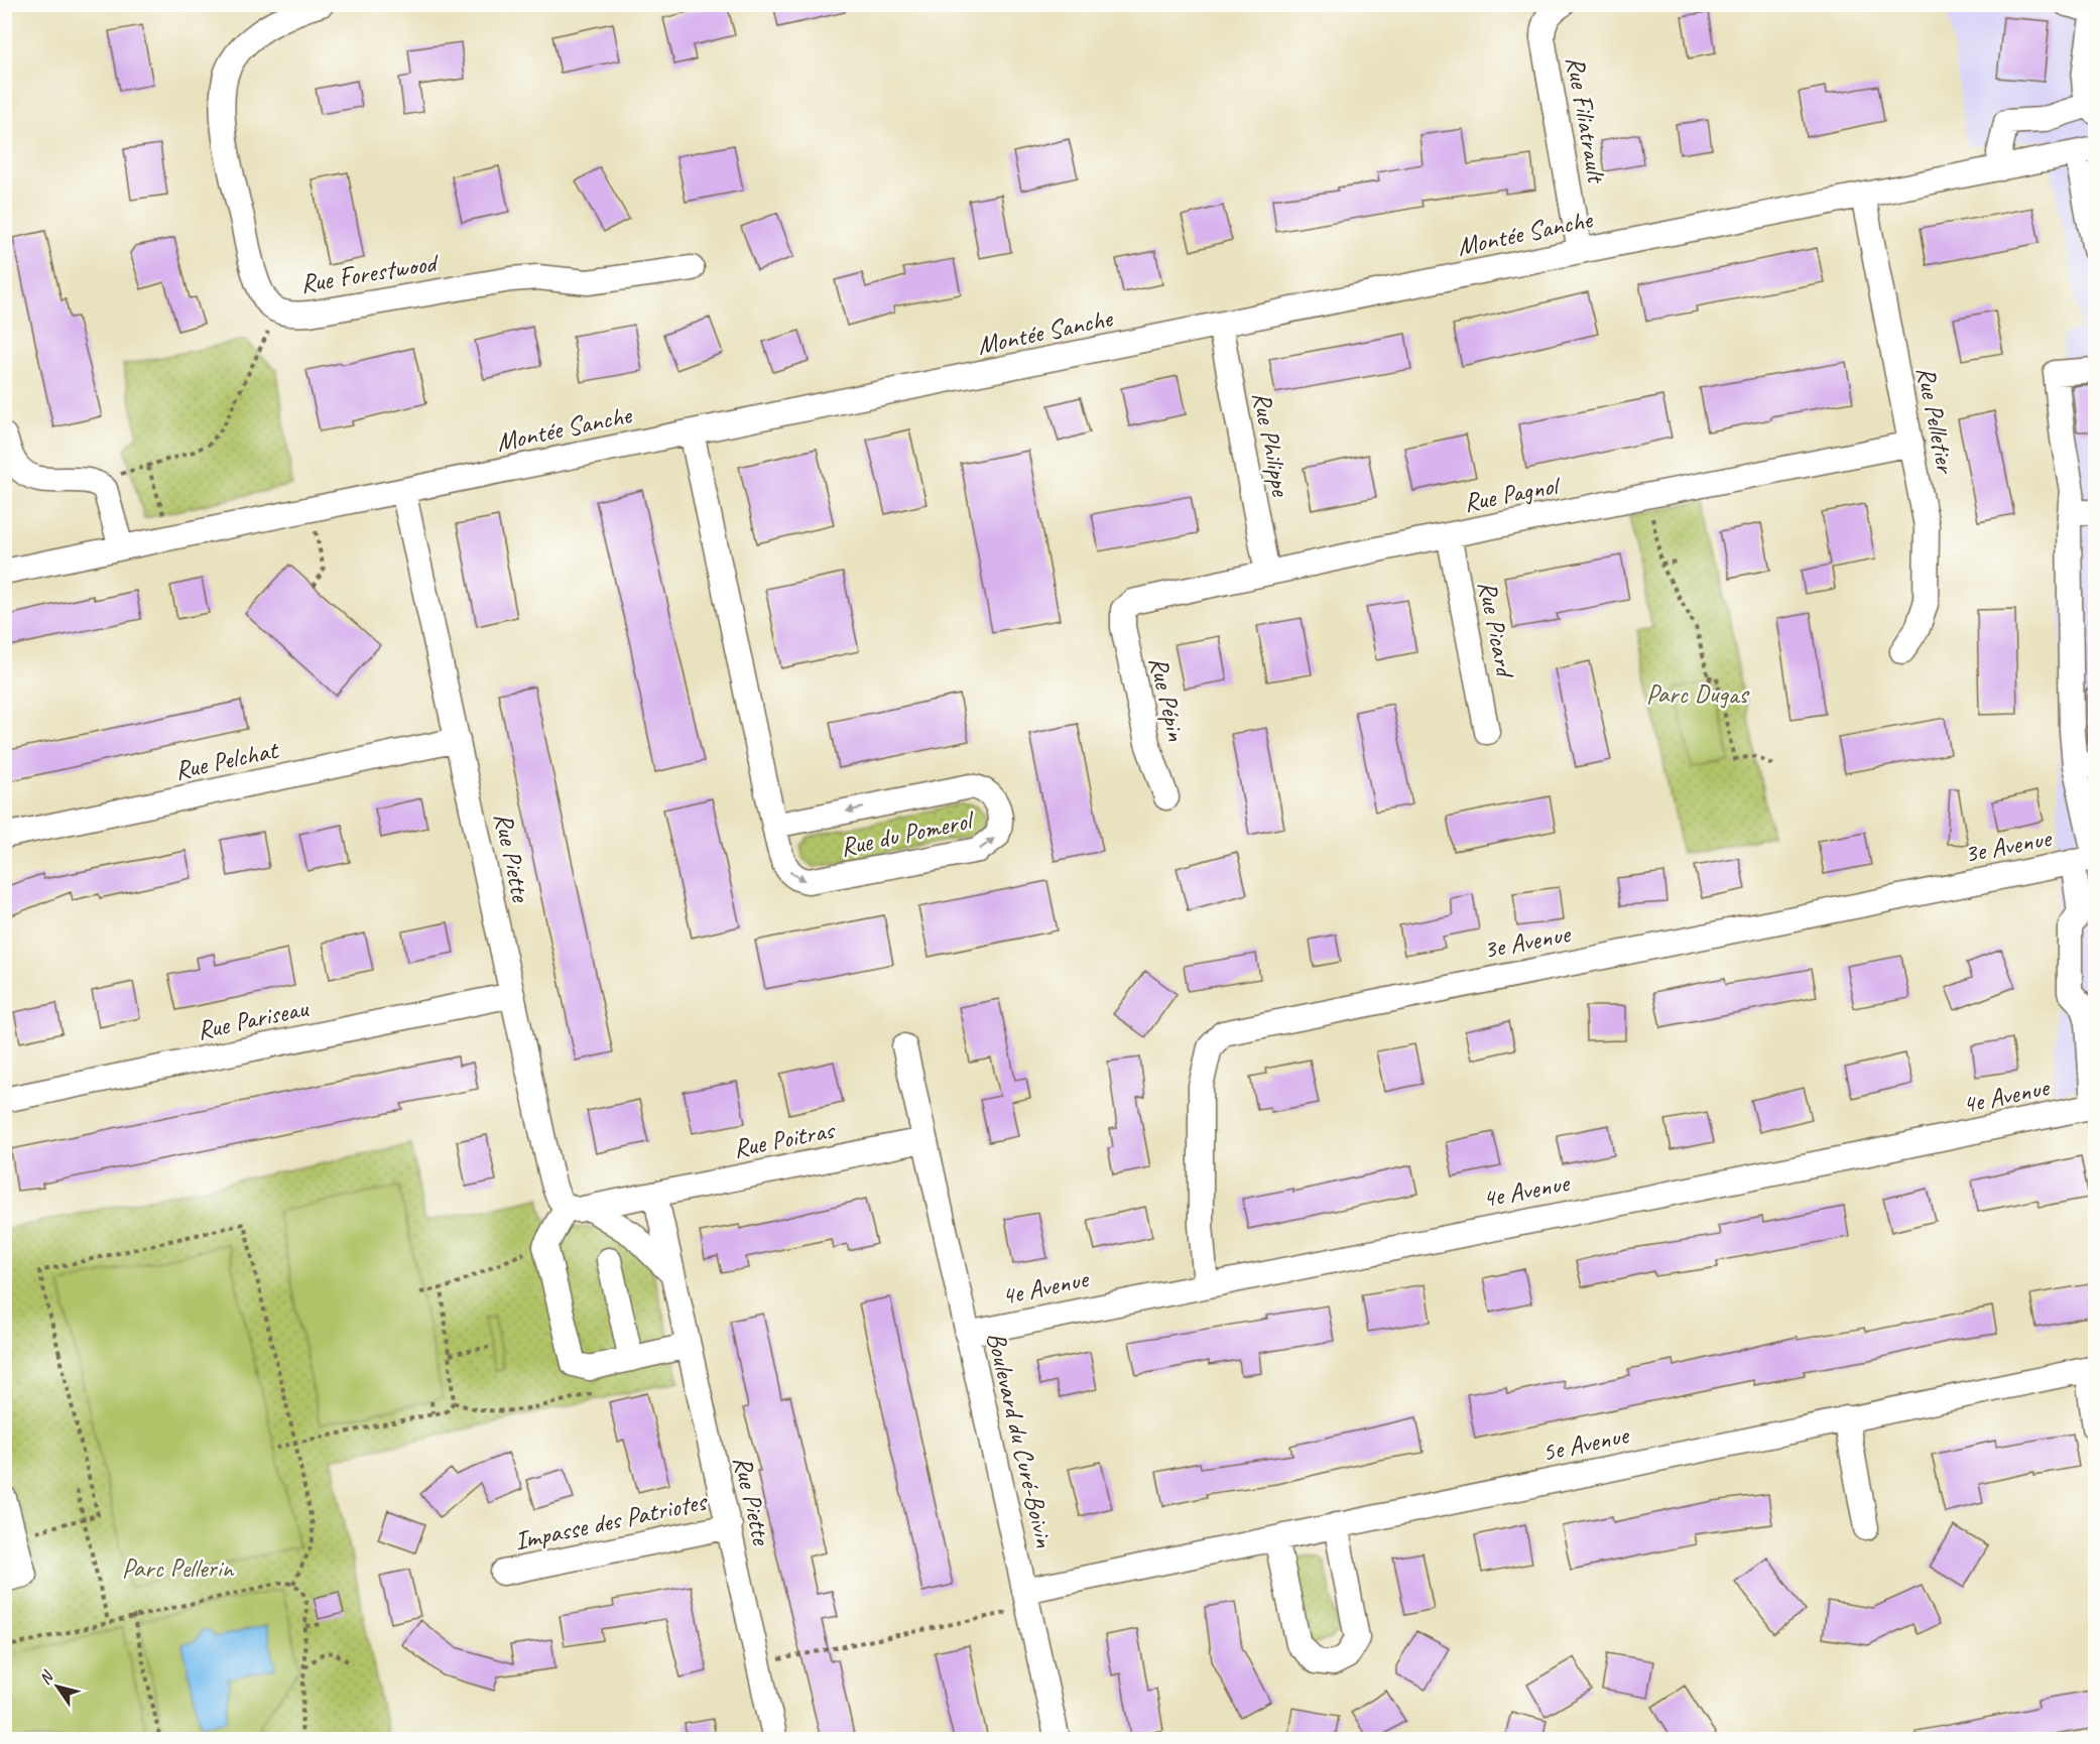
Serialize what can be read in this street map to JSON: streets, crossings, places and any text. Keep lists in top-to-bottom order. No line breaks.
{"streets":{"street":["Rue Filiatrault","Montée Sanche","Rue Forestwood","Rue Pelletier","Rue Philippe","Rue Pagnol","Rue Picard","Rue Pépin","Rue Pelchat","Rue du Pomerol","3e Avenue","Rue Piette","Rue Pariseau","4e Avenue","Rue Poitras","Boulevard du Curé-Boivin","5e Avenue","Impasse des Patriotes"]},"crossings":[["Rue Filiatrault","Montée Sanche"],["Montée Sanche","Rue Pelletier"],["Montée Sanche","Rue Philippe"],["Montée Sanche","Rue du Pomerol"],["Montée Sanche","Rue Piette"],["Rue Pelletier","Rue Pagnol"],["Rue Philippe","Rue Pagnol"],["Rue Pagnol","Rue Picard"],["Rue Pagnol","Rue Pépin"],["Rue Pelchat","Rue Piette"],["3e Avenue","4e Avenue"],["Rue Piette","Rue Pariseau"],["Rue Piette","Rue Poitras"],["Rue Piette","Impasse des Patriotes"],["4e Avenue","Boulevard du Curé-Boivin"],["Rue Poitras","Boulevard du Curé-Boivin"],["Boulevard du Curé-Boivin","5e Avenue"]],"parks":["Parc Dugas","Parc Pellerin"],"north":"top left"}
